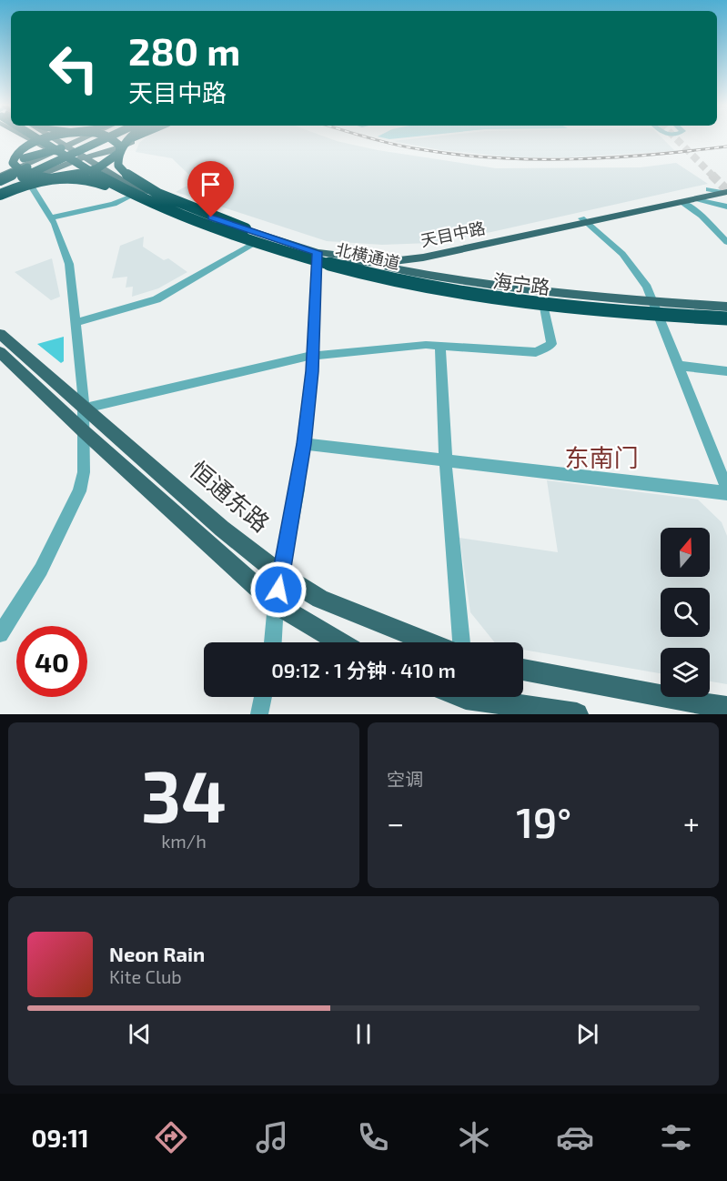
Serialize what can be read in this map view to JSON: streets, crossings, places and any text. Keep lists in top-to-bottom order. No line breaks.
{"streets":{"highway":["北横通道"],"main road":["天目中路","海宁路","恒通东路"]},"crossings":[["天目中路","北横通道"],["天目中路","海宁路"],["北横通道","海宁路"]],"districts":["东南门"],"north":"top","page":{"turn":["280 m","天目中路"],"limit":"40","trip":"09:12 · 1 分钟 · 410 m","tile":[["34","km/h"],"空调"],"heat":["−","19°","+"],"song":["Neon Rain","Kite Club"],"tabs":"09:11"}}
